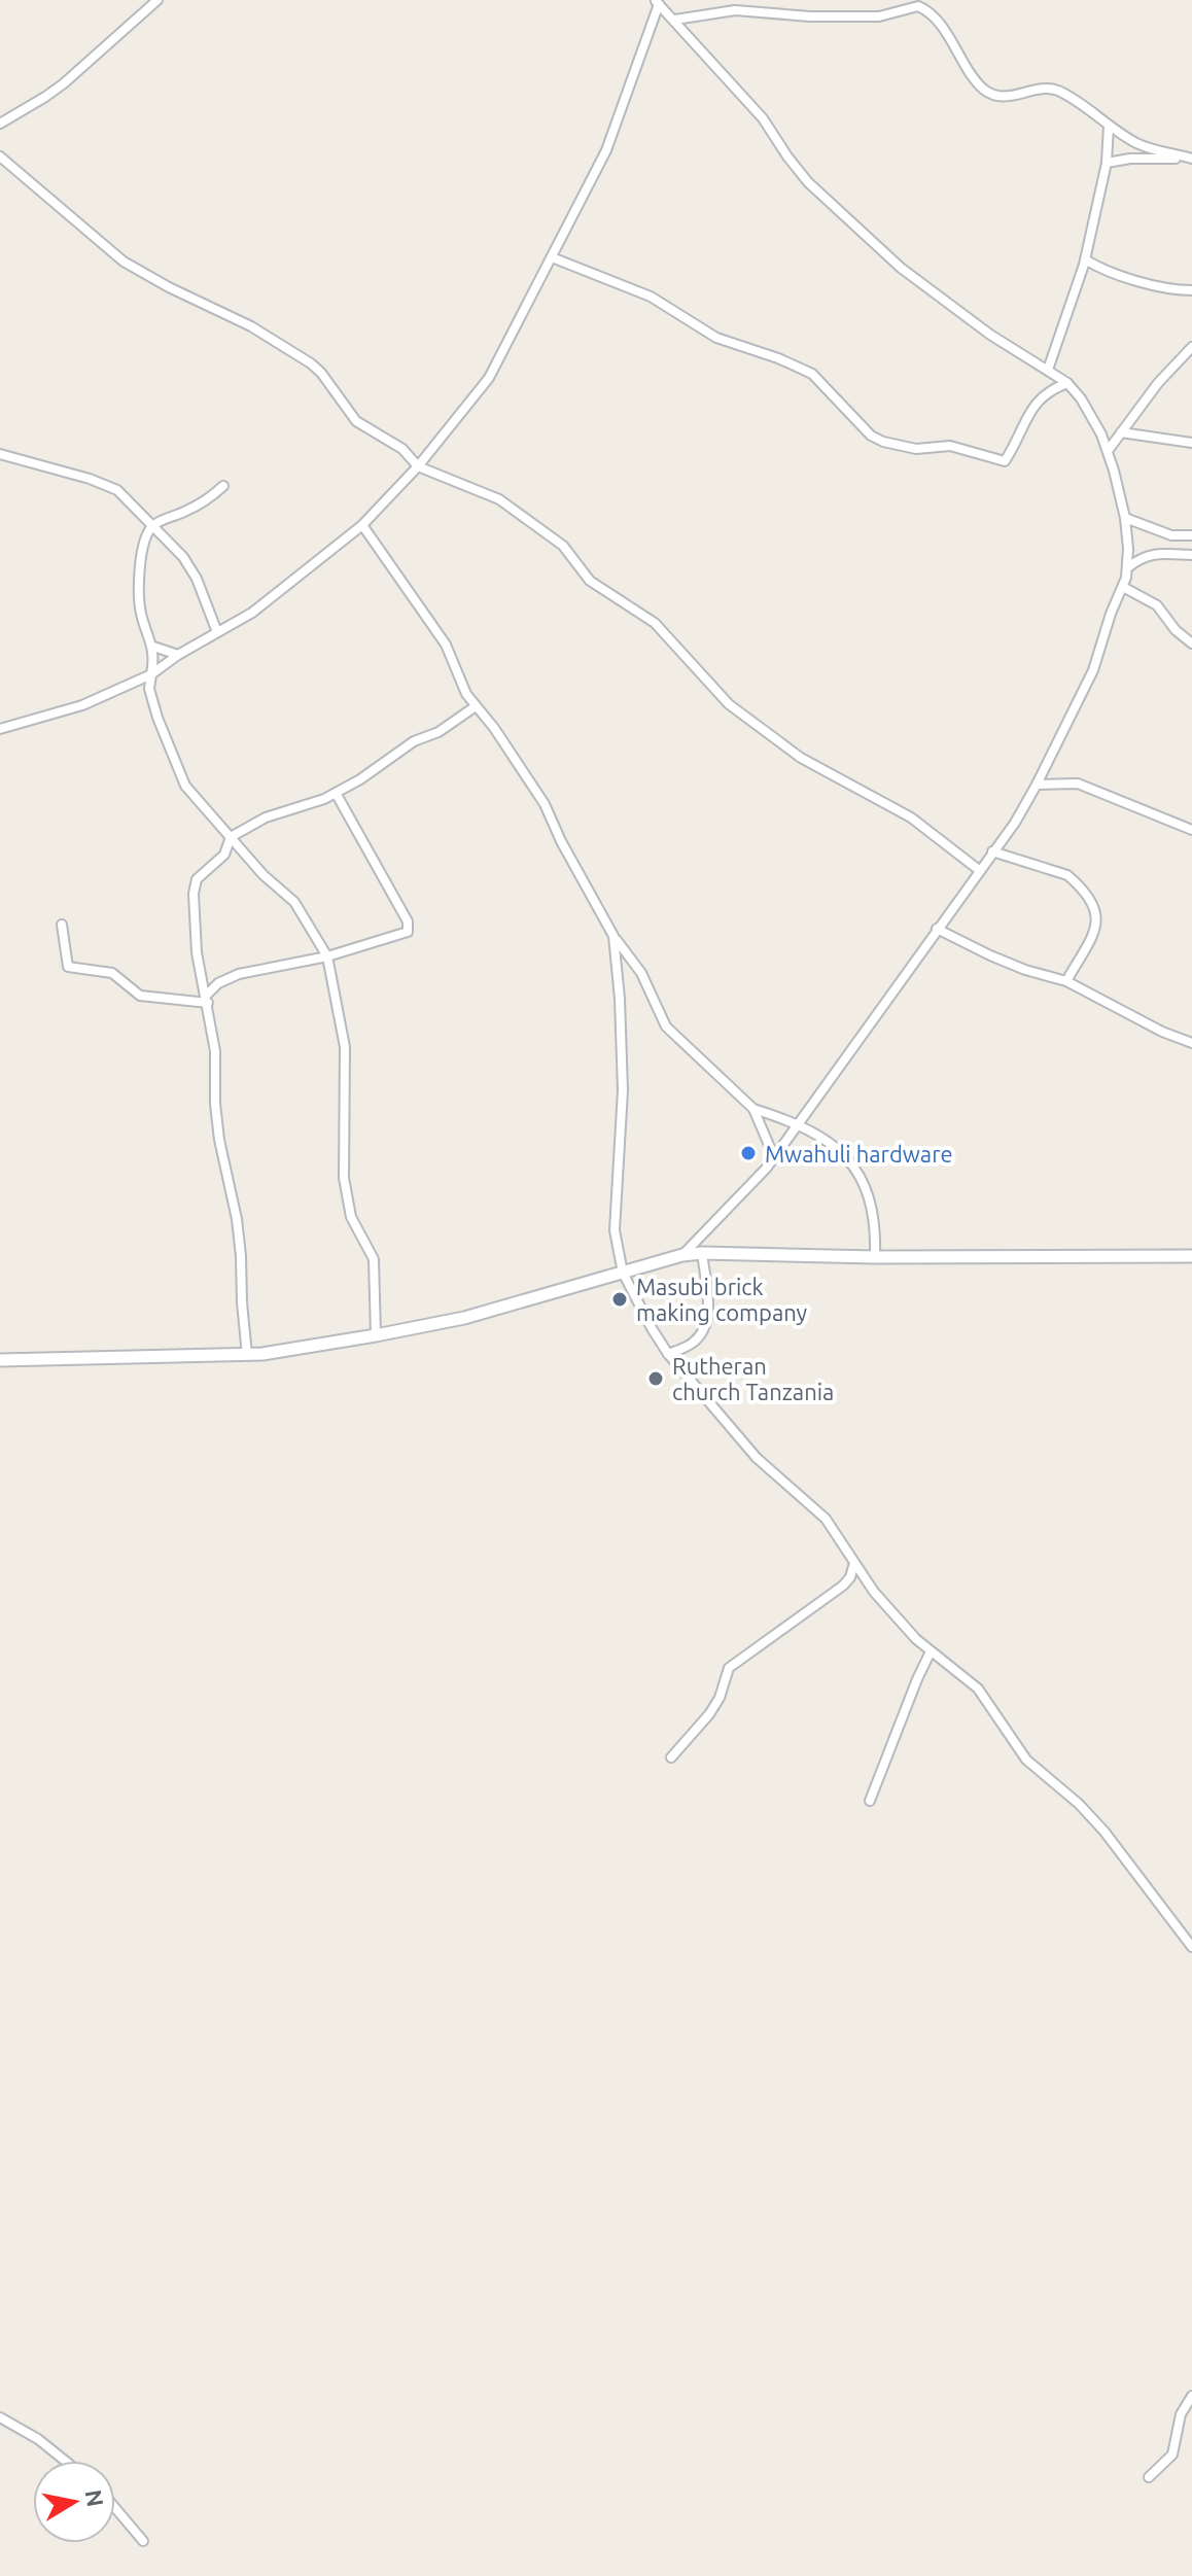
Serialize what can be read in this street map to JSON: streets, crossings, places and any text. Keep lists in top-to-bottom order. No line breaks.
{"places":["Mwahuli hardware","Masubi brick making company","Rutheran church Tanzania"],"north":"right"}
